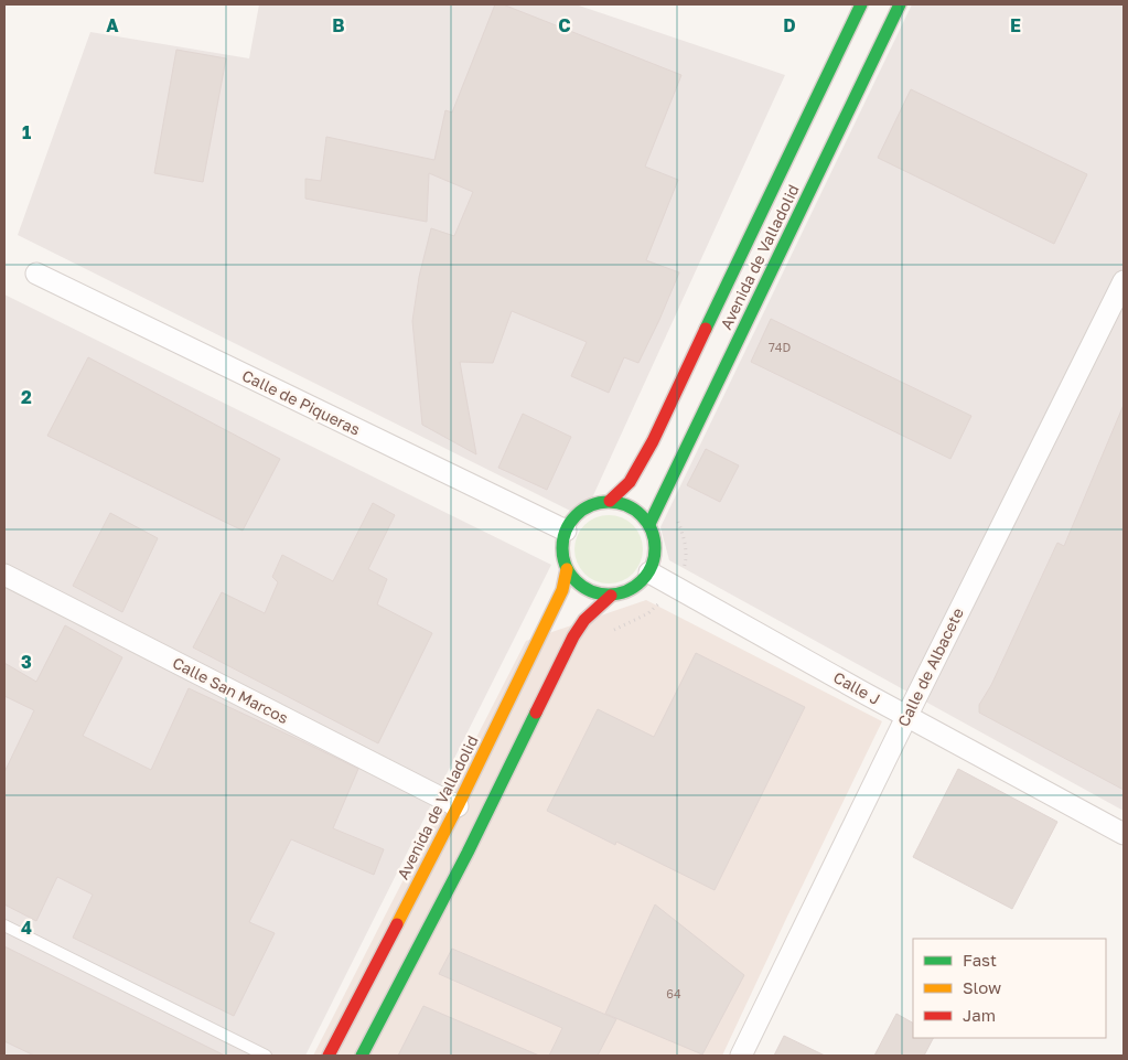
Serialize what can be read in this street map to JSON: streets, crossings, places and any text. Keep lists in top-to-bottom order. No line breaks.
{"streets":{"main road":["Avenida de Valladolid"],"street":["Calle de Piqueras","Calle de Albacete","Calle J","Calle San Marcos"]},"crossings":[["Avenida de Valladolid","Calle de Piqueras"],["Avenida de Valladolid","Calle J"],["Avenida de Valladolid","Calle San Marcos"],["Calle de Piqueras","Calle J"],["Calle de Albacete","Calle J"]],"house_numbers":["74D","64"],"legend":["Fast","Slow","Jam"],"grid":{"columns":["A","B","C","D","E"],"rows":["1","2","3","4"]}}
